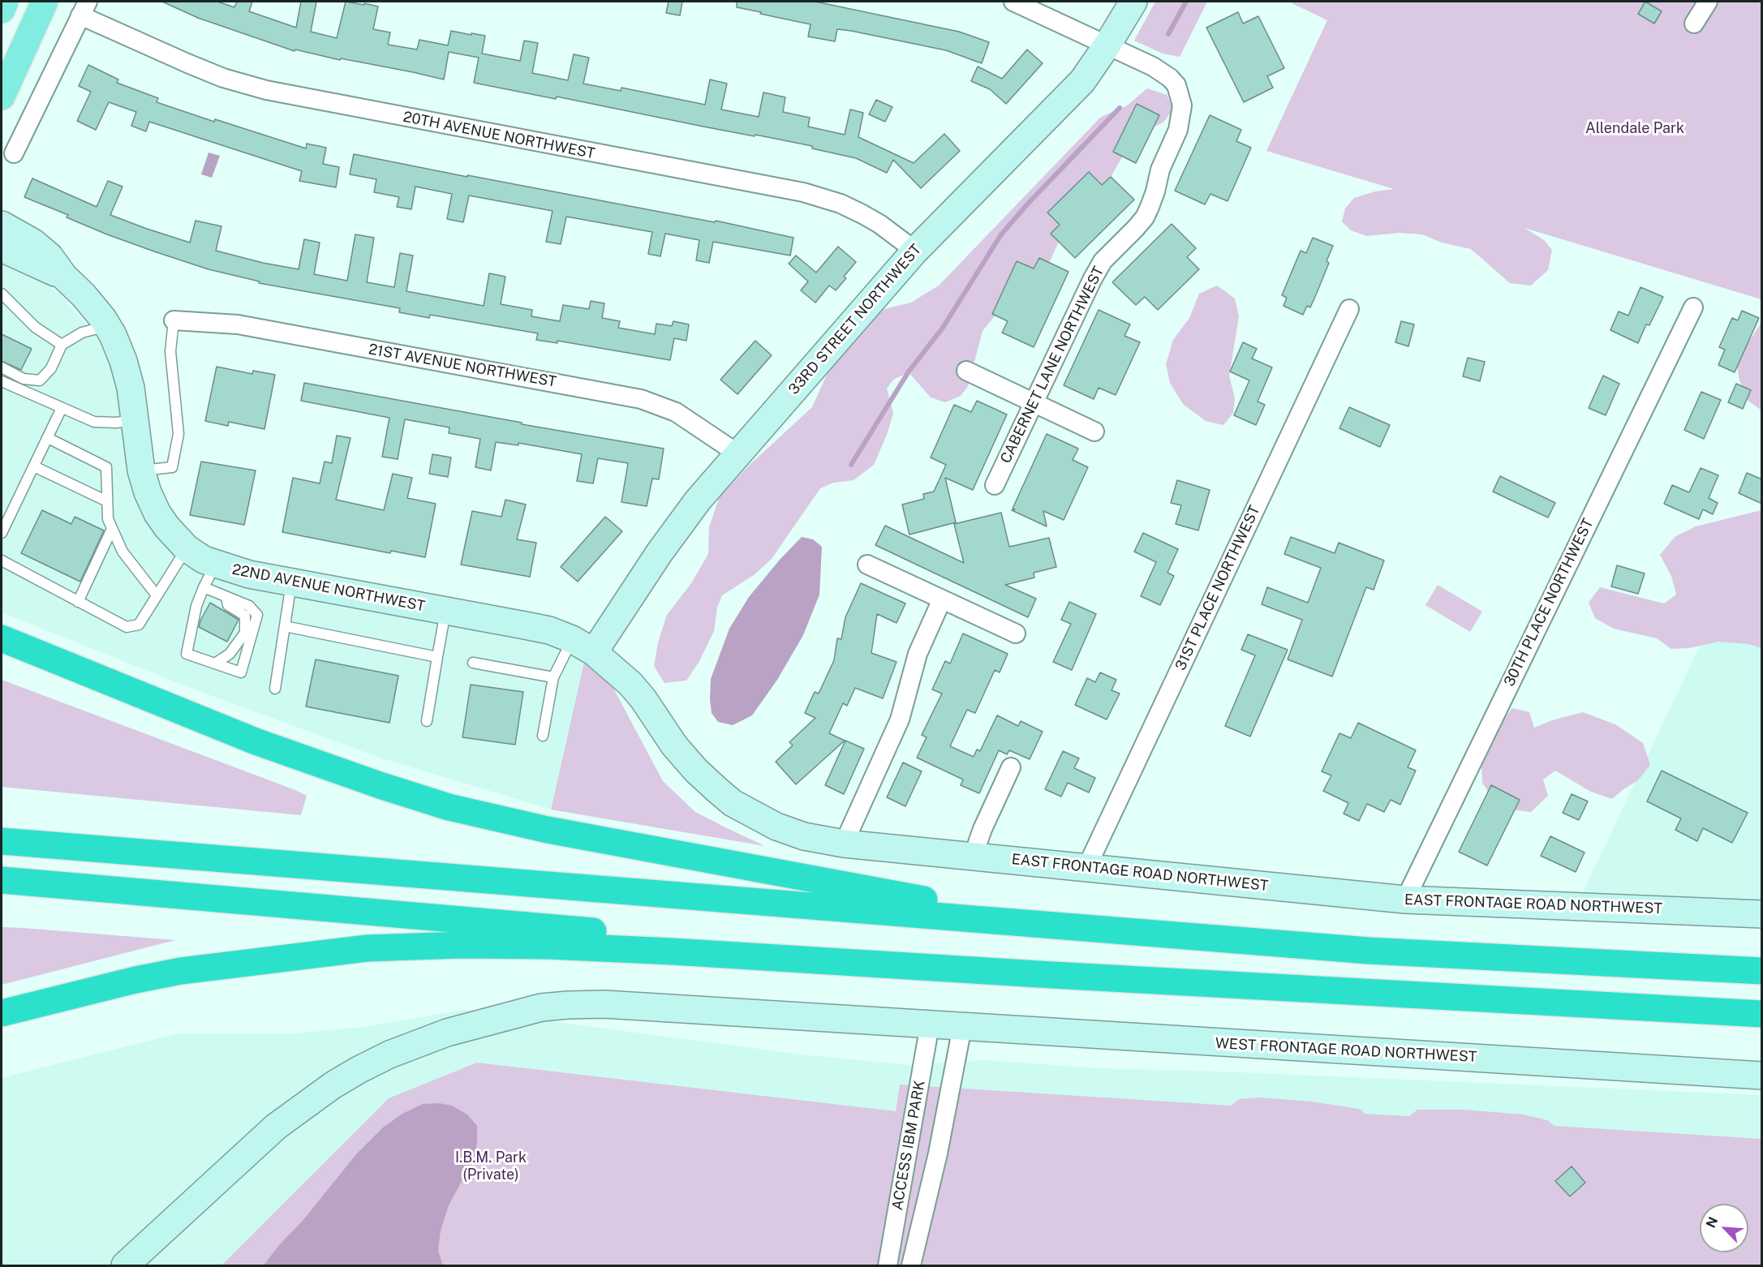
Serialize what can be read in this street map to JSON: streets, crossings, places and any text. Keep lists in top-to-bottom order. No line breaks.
{"streets":{"street":["20TH AVENUE NORTHWEST","33RD STREET NORTHWEST","CABERNET LANE NORTHWEST","21ST AVENUE NORTHWEST","22ND AVENUE NORTHWEST","31ST PLACE NORTHWEST","30TH PLACE NORTHWEST","EAST FRONTAGE ROAD NORTHWEST","WEST FRONTAGE ROAD NORTHWEST","ACCESS IBM PARK"]},"crossings":[["20TH AVENUE NORTHWEST","33RD STREET NORTHWEST"],["33RD STREET NORTHWEST","CABERNET LANE NORTHWEST"],["33RD STREET NORTHWEST","21ST AVENUE NORTHWEST"],["33RD STREET NORTHWEST","22ND AVENUE NORTHWEST"],["33RD STREET NORTHWEST","EAST FRONTAGE ROAD NORTHWEST"],["22ND AVENUE NORTHWEST","EAST FRONTAGE ROAD NORTHWEST"],["31ST PLACE NORTHWEST","EAST FRONTAGE ROAD NORTHWEST"],["30TH PLACE NORTHWEST","EAST FRONTAGE ROAD NORTHWEST"],["WEST FRONTAGE ROAD NORTHWEST","ACCESS IBM PARK"]],"parks":["Allendale Park","I.B.M. Park (Private)"],"north":"top left"}
